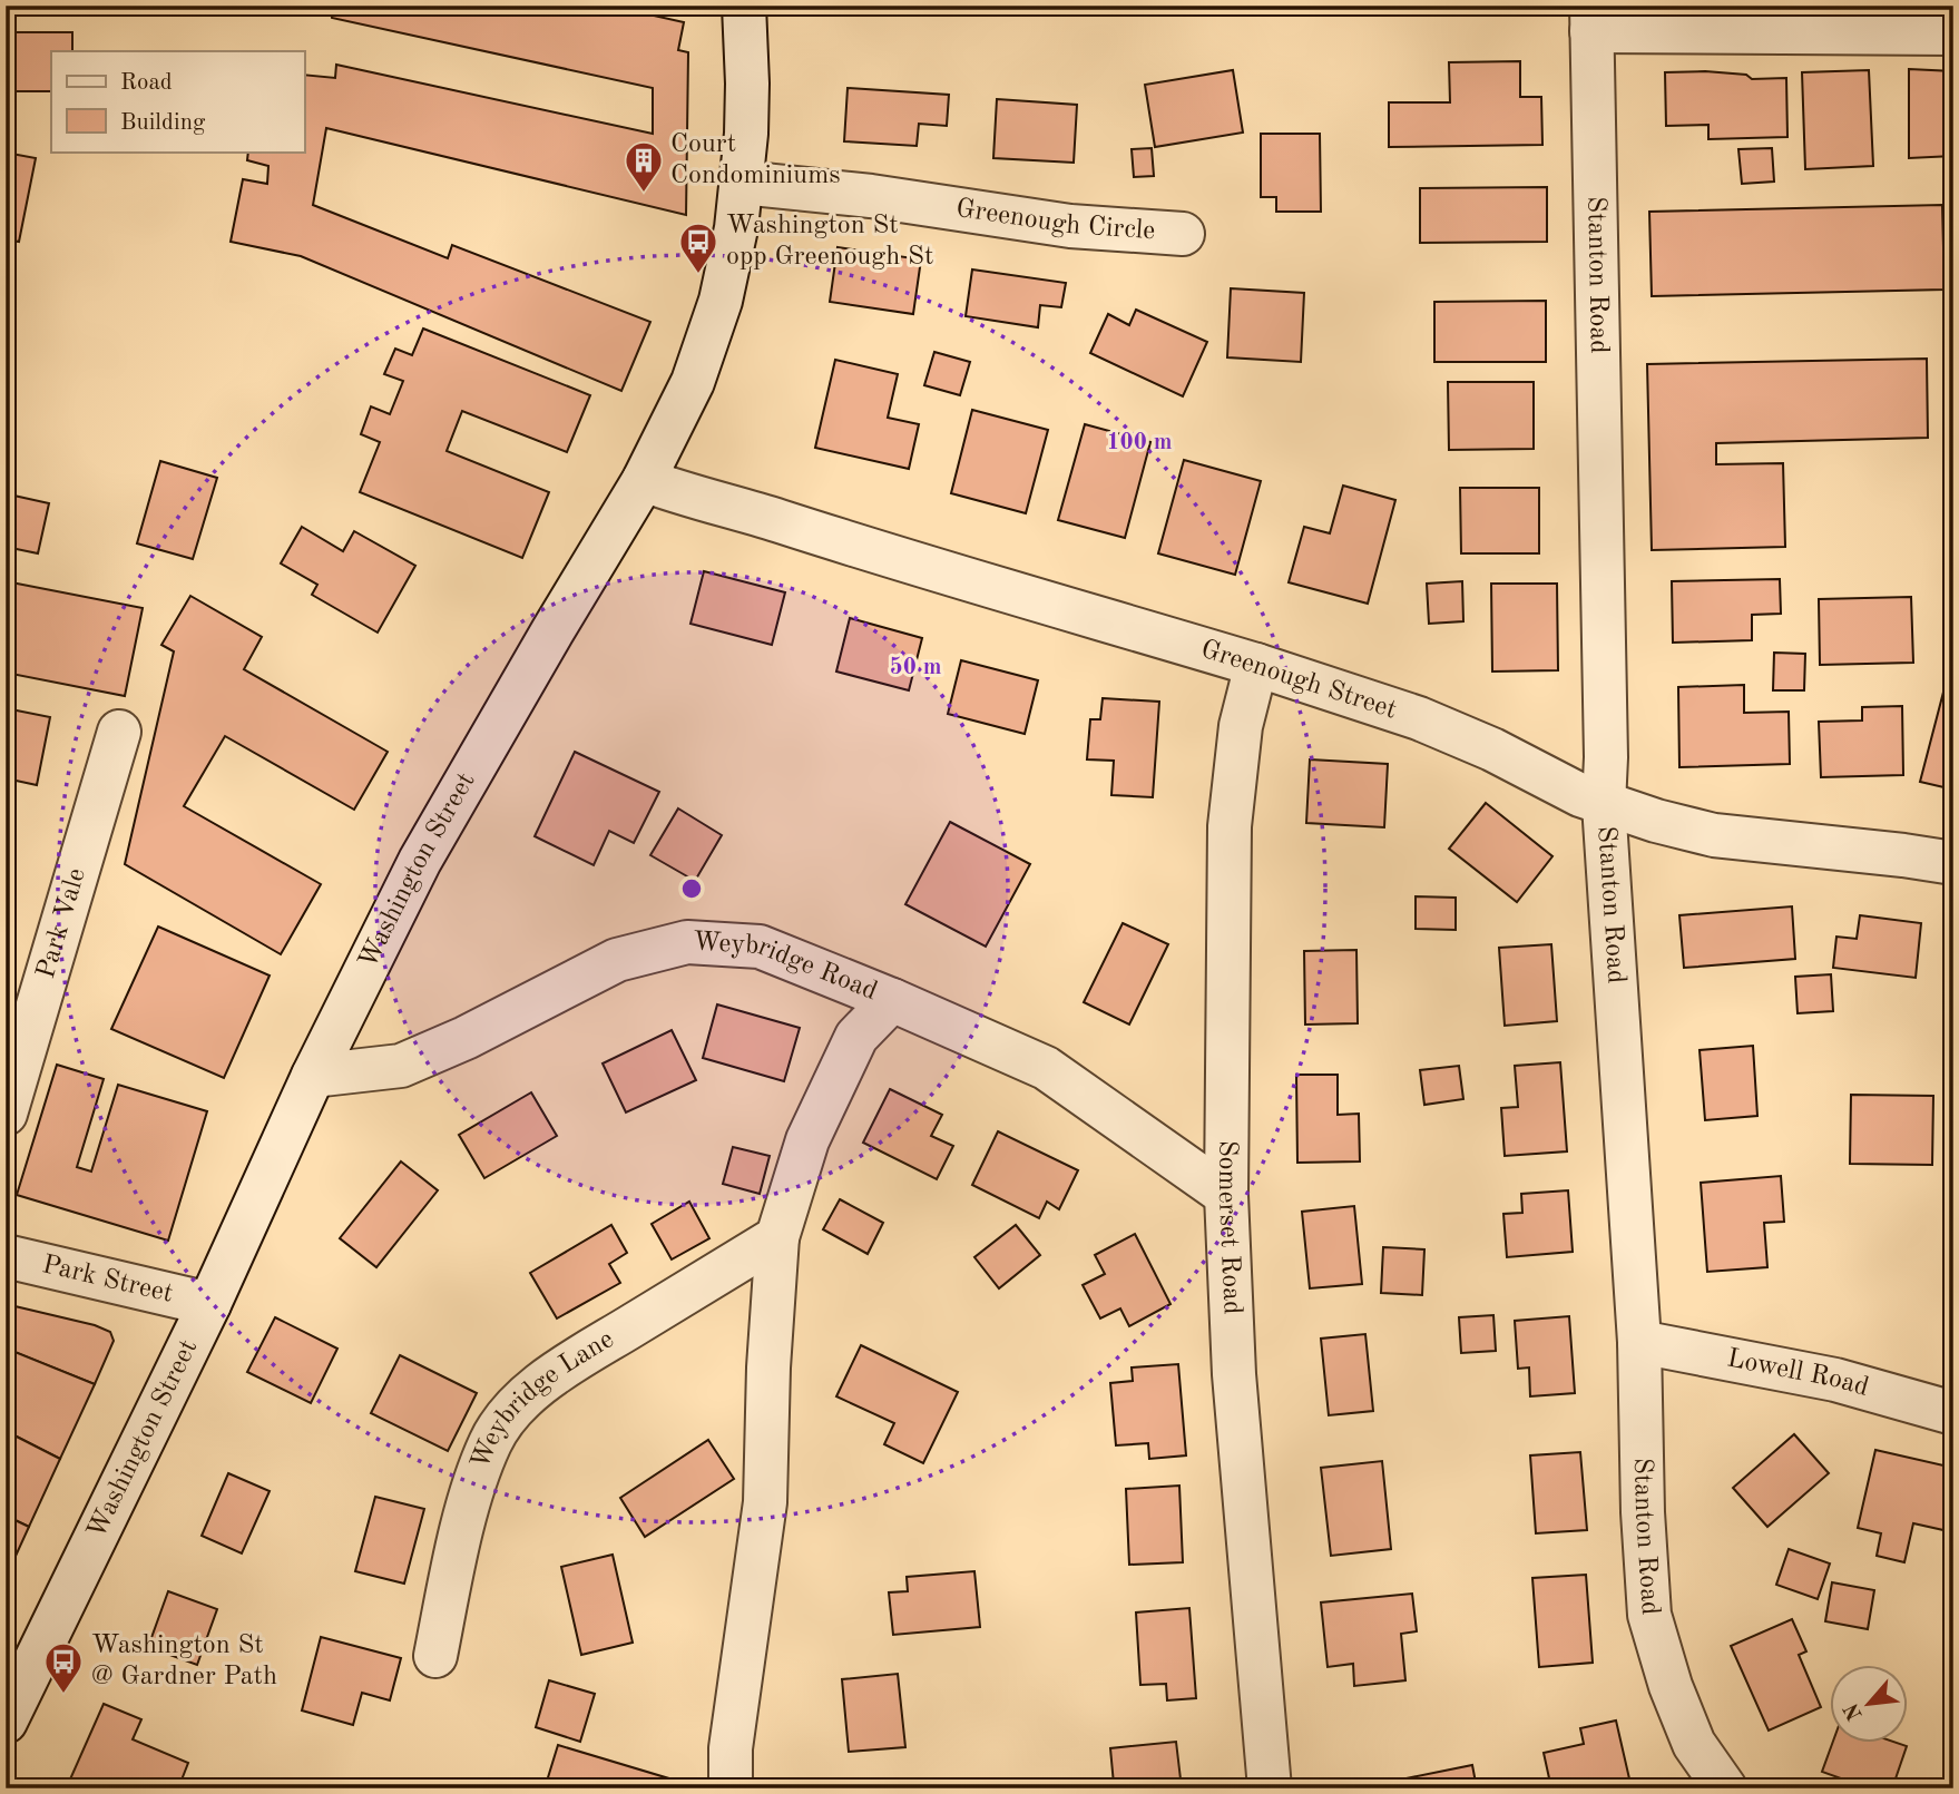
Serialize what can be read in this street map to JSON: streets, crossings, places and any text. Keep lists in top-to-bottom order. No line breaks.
{"streets":{"street":["Greenough Circle","Stanton Road","Greenough Street","Washington Street","Park Vale","Weybridge Road","Somerset Road","Park Street","Lowell Road","Weybridge Lane"]},"crossings":[["Greenough Circle","Washington Street"],["Stanton Road","Greenough Street"],["Stanton Road","Lowell Road"],["Greenough Street","Washington Street"],["Greenough Street","Somerset Road"],["Washington Street","Weybridge Road"],["Washington Street","Park Street"],["Weybridge Road","Somerset Road"]],"places":{"building":["Court Condominiums"],"bus stop":["Washington St opp Greenough St","Washington St @ Gardner Path"]},"legend":["Road","Building"],"north":"bottom left","rings":["100 m","50 m"]}
